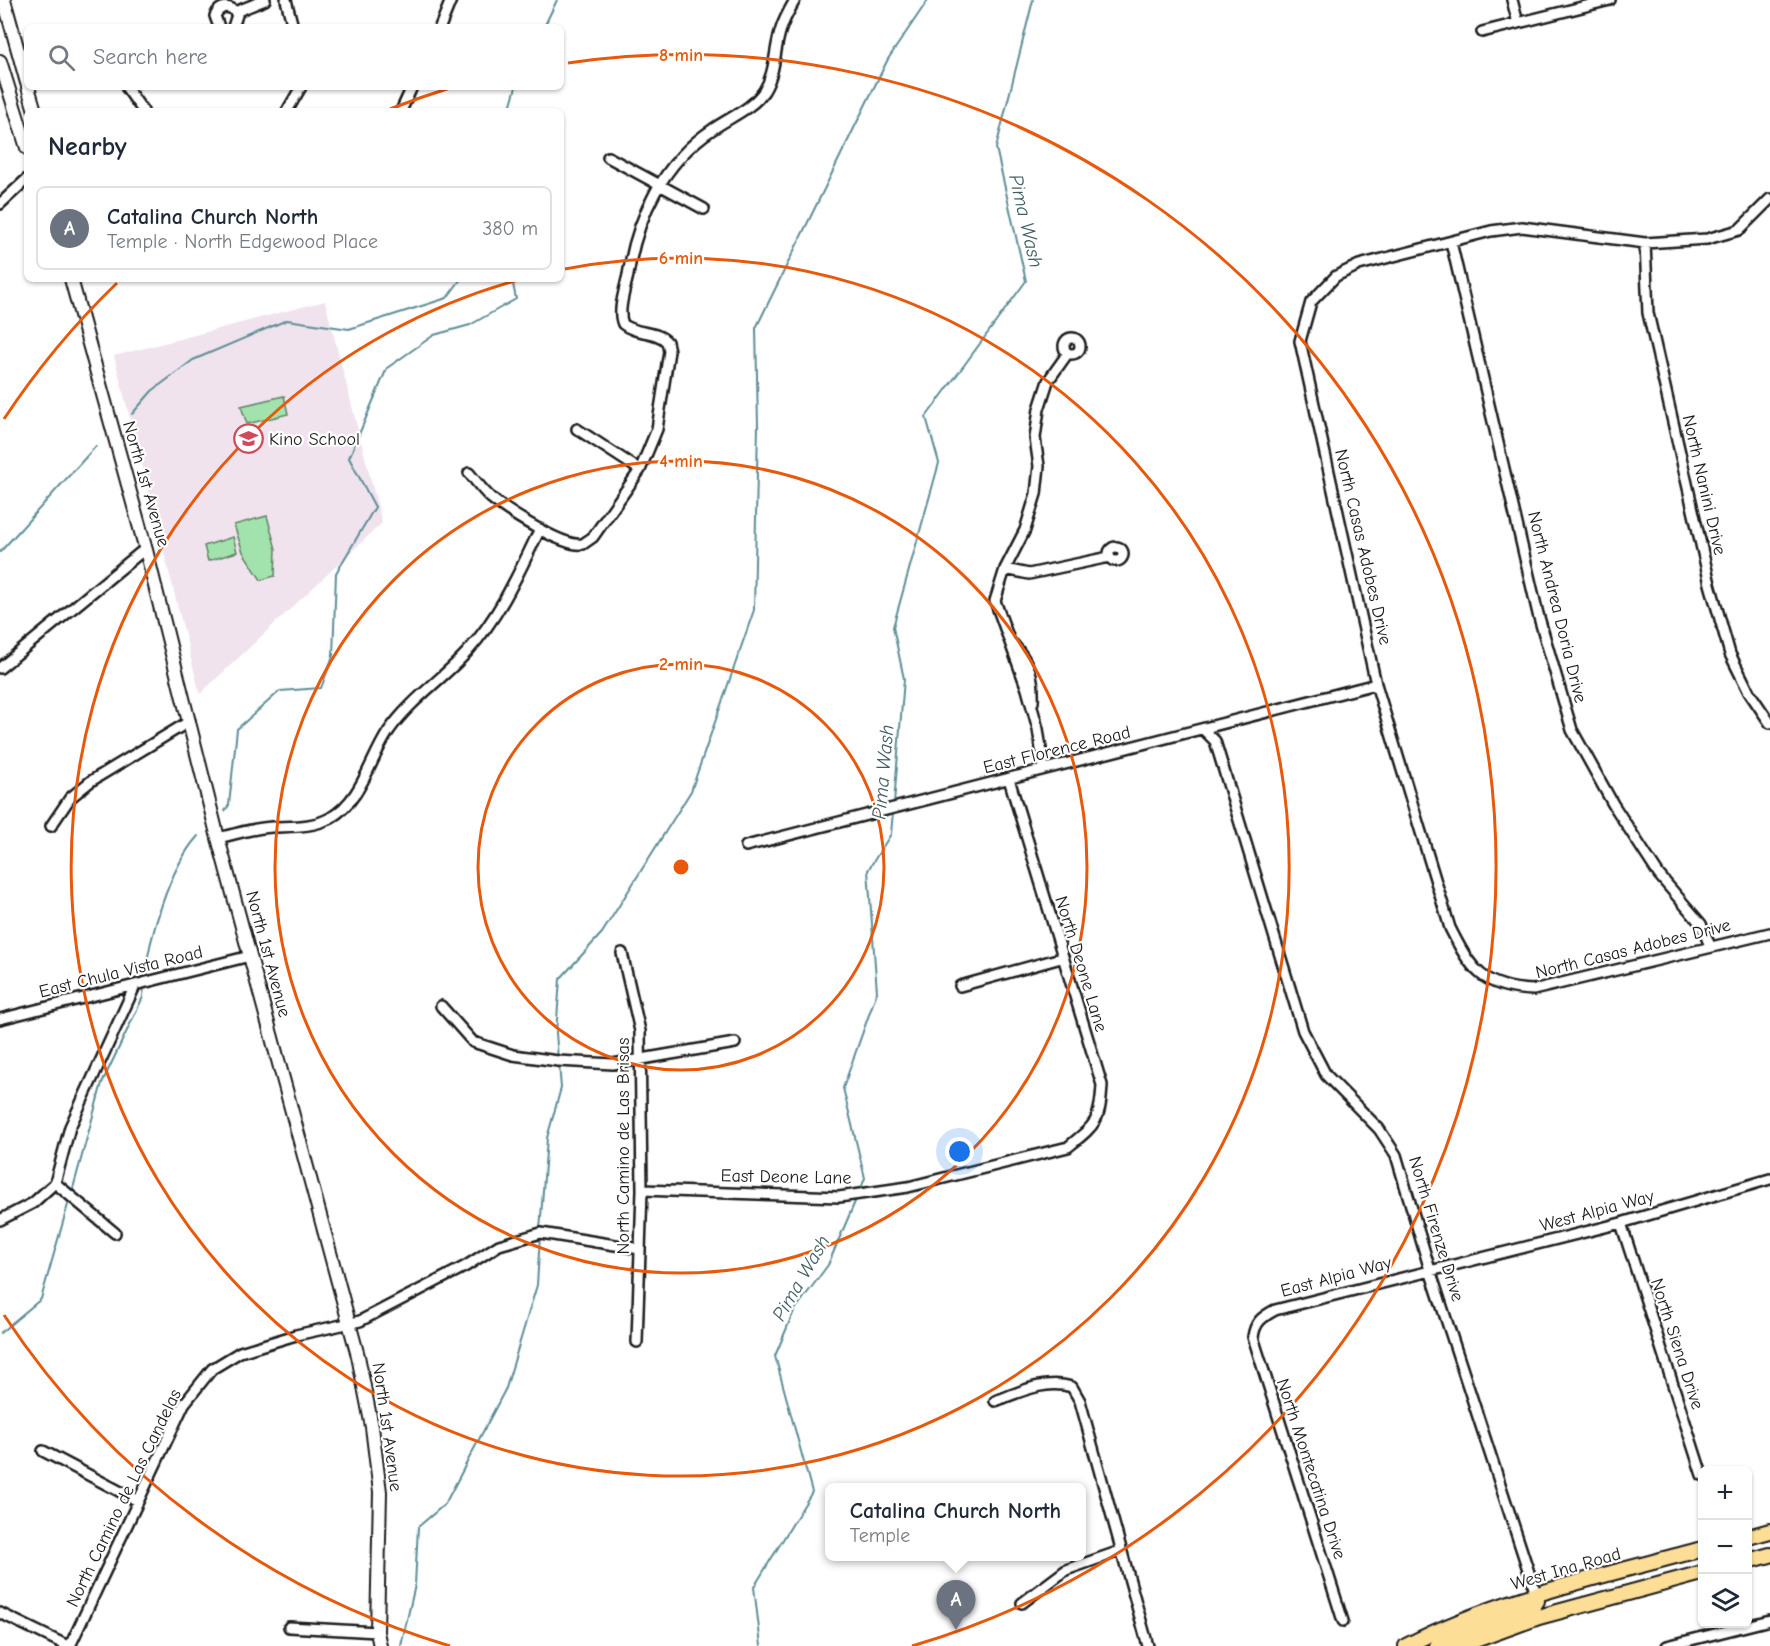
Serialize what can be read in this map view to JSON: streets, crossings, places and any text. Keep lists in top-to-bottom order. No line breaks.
{"streets":{"main road":["North 1st Avenue","West Ina Road"],"street":["North Nanini Drive","North Casas Adobes Drive","North Andrea Doria Drive","East Florence Road","North Deone Lane","East Chula Vista Road","North Camino de Las Brisas","East Deone Lane","West Alpia Way","North Firenze Drive","East Alpia Way","North Siena Drive","North Montecatina Drive","North Camino de Las Candelas"]},"crossings":[["North 1st Avenue","East Chula Vista Road"],["North 1st Avenue","North Camino de Las Candelas"],["North Nanini Drive","North Casas Adobes Drive"],["North Casas Adobes Drive","North Andrea Doria Drive"],["North Casas Adobes Drive","East Florence Road"],["East Florence Road","North Deone Lane"],["East Florence Road","North Firenze Drive"],["North Deone Lane","East Deone Lane"],["North Camino de Las Brisas","East Deone Lane"],["West Alpia Way","North Firenze Drive"],["West Alpia Way","East Alpia Way"],["West Alpia Way","North Siena Drive"],["North Firenze Drive","East Alpia Way"],["North Firenze Drive","West Ina Road"],["East Alpia Way","North Montecatina Drive"]],"water":["Pima Wash"],"places":{"school or university":["Kino School"]},"page":{"search":"Search here","heading":"Nearby","list":[{"mark":"A","name":"Catalina Church North","note":"Temple · North Edgewood Place","value":"380 m"}],"map_buttons":["+","−"],"popup":["Catalina Church North","Temple"],"pins":"A"},"rings":["8 min","6 min","4 min","2 min"]}
